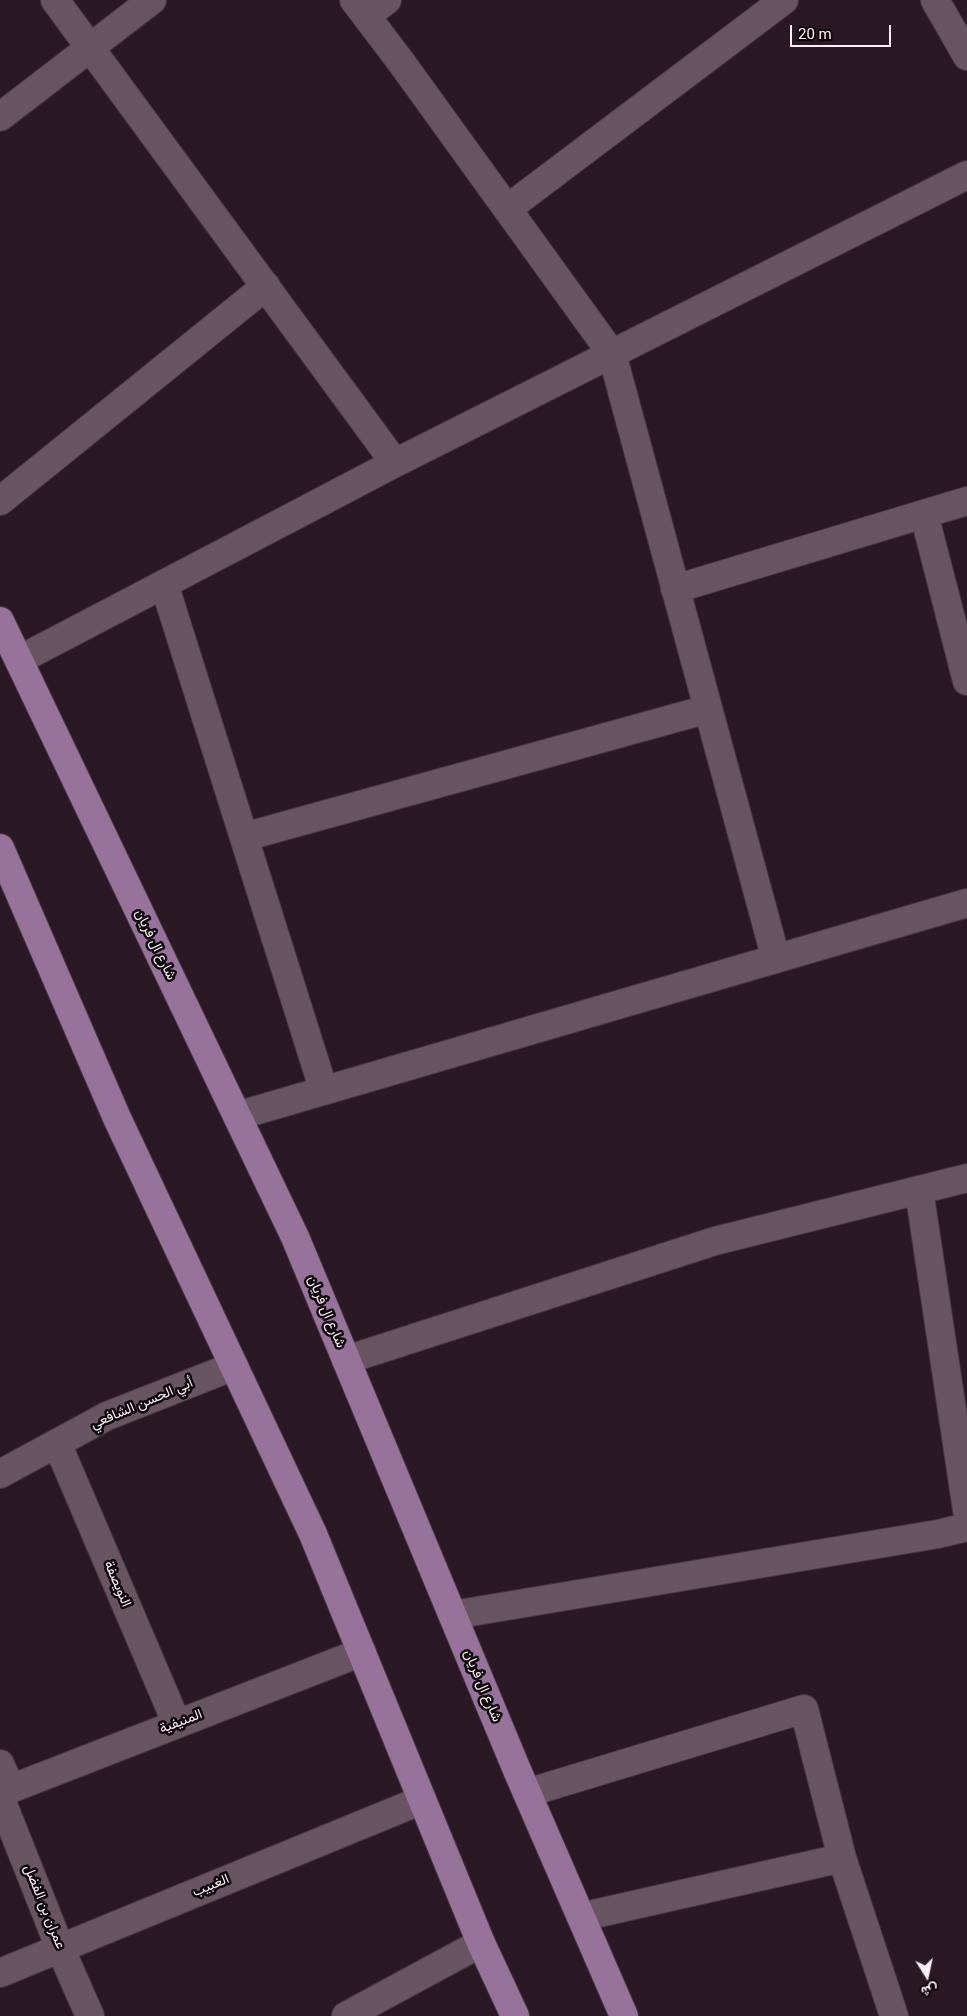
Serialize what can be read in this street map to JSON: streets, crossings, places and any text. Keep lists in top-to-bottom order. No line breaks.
{"streets":{"main road":["شارع ال فريان"],"street":["أبي الحسن الشافعي","النويصفة","المنيفية","الغبيب","عمران بن الفضل"]},"crossings":[["أبي الحسن الشافعي","النويصفة"],["النويصفة","المنيفية"],["المنيفية","عمران بن الفضل"],["الغبيب","عمران بن الفضل"]],"scale_bar":"20 m","north":"bottom"}
